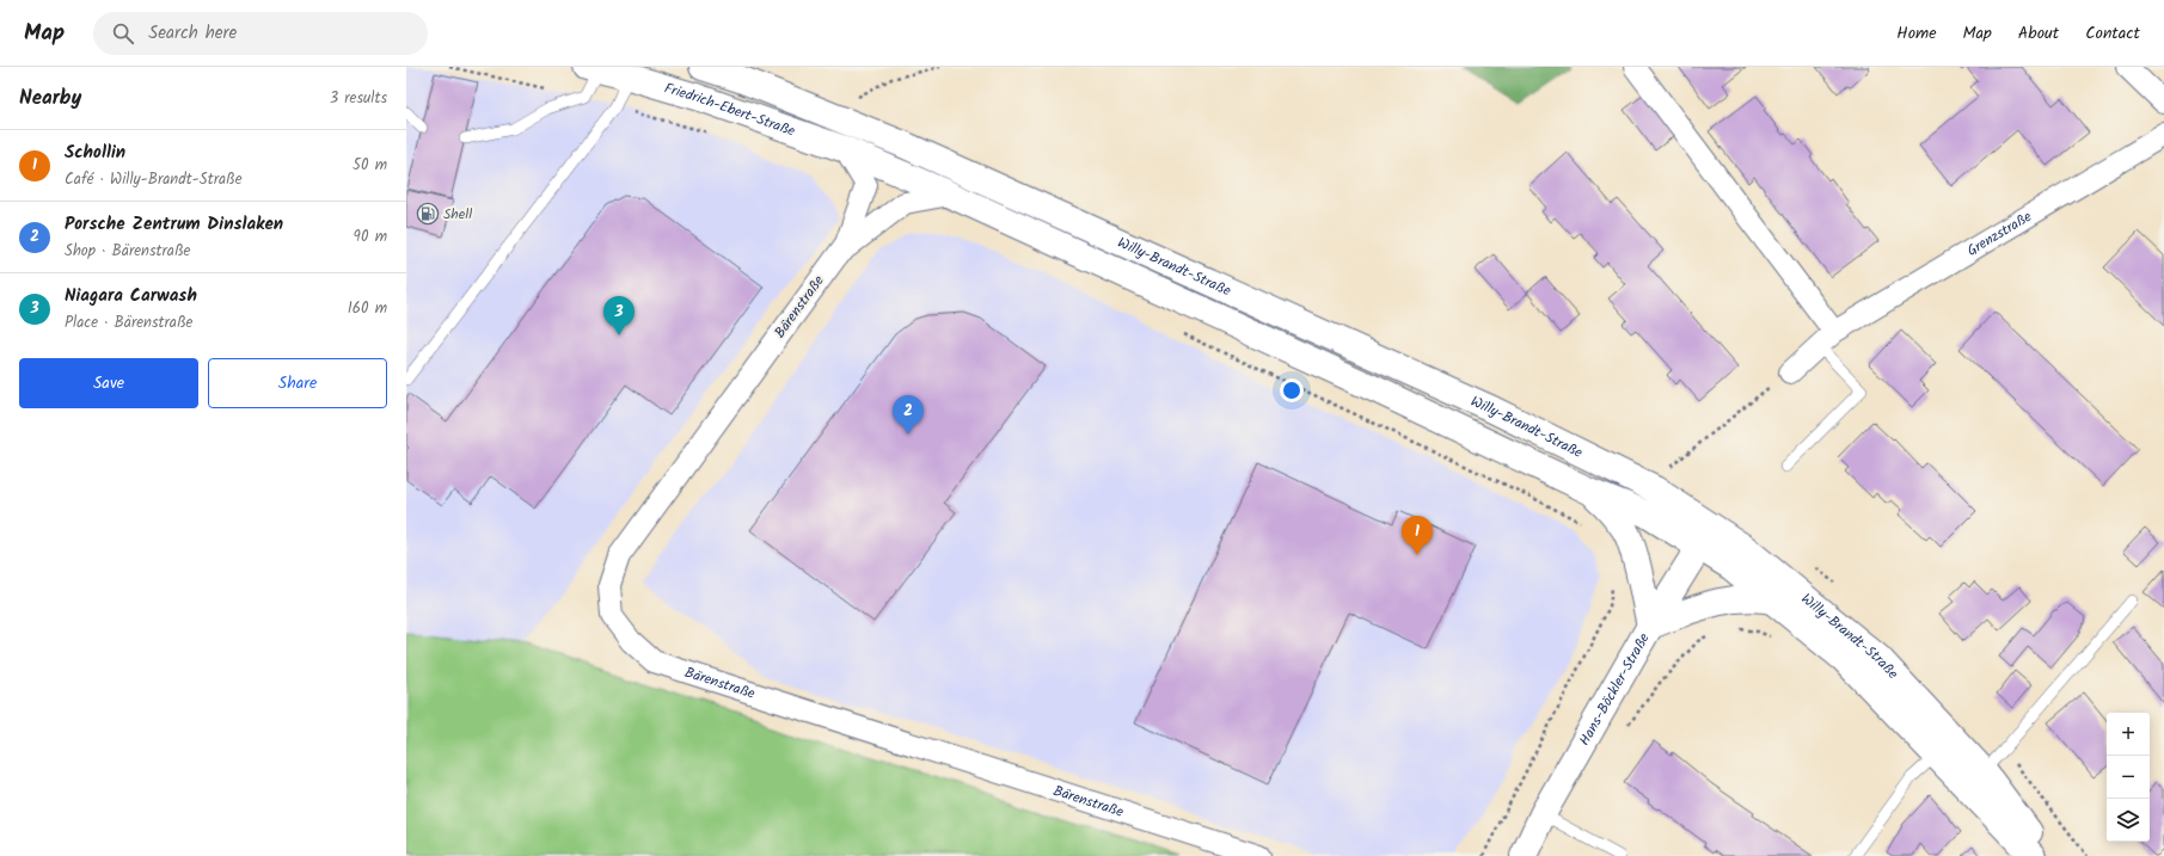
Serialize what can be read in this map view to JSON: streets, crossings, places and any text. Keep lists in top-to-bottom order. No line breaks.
{"streets":{"main road":["Friedrich-Ebert-Straße","Willy-Brandt-Straße","Hans-Böckler-Straße"],"street":["Grenzstraße","Bärenstraße"]},"crossings":[["Friedrich-Ebert-Straße","Willy-Brandt-Straße"],["Friedrich-Ebert-Straße","Bärenstraße"],["Willy-Brandt-Straße","Bärenstraße"],["Willy-Brandt-Straße","Hans-Böckler-Straße"]],"places":{"fuel station":["Shell"]},"page":{"header":"Map","search":"Search here","nav":["Home","Map","About","Contact"],"heading":["Nearby","3 results"],"list":[{"mark":"1","name":"Schollin","note":"Café · Willy-Brandt-Straße","value":"50 m"},{"mark":"2","name":"Porsche Zentrum Dinslaken","note":"Shop · Bärenstraße","value":"90 m"},{"mark":"3","name":"Niagara Carwash","note":"Place · Bärenstraße","value":"160 m"}],"pins":["3","2","1"],"buttons":["Save","Share"],"map_buttons":["+","−"]}}
